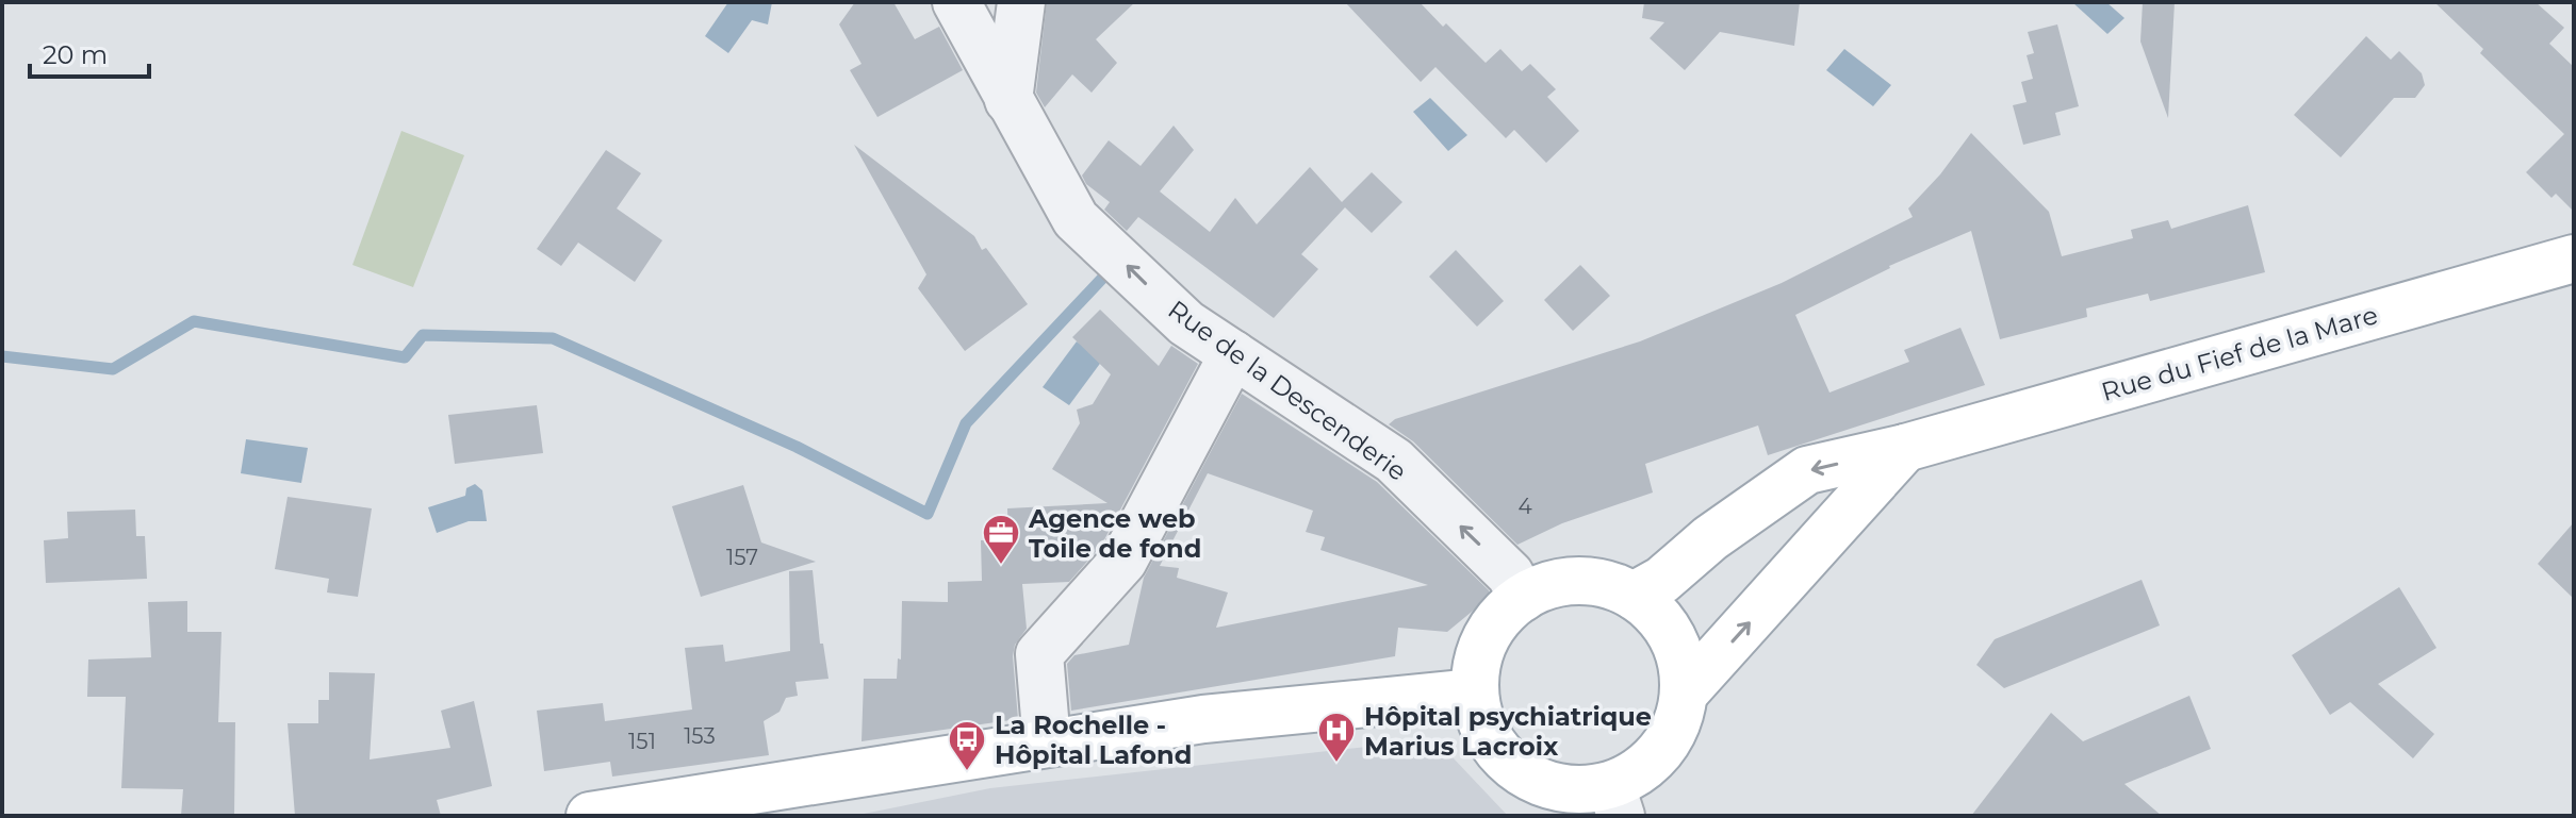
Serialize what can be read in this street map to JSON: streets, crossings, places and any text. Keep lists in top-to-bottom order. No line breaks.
{"streets":{"main road":["Rue du Fief de la Mare"],"street":["Rue de la Descenderie"]},"crossings":[["Rue du Fief de la Mare","Rue de la Descenderie"]],"one_way":["Rue de la Descenderie"],"places":{"office":["Agence web Toile de fond"],"hospital":["Hôpital psychiatrique Marius Lacroix"],"bus stop":["La Rochelle - Hôpital Lafond"]},"house_numbers":["4","157","153","151"],"scale_bar":"20 m"}
